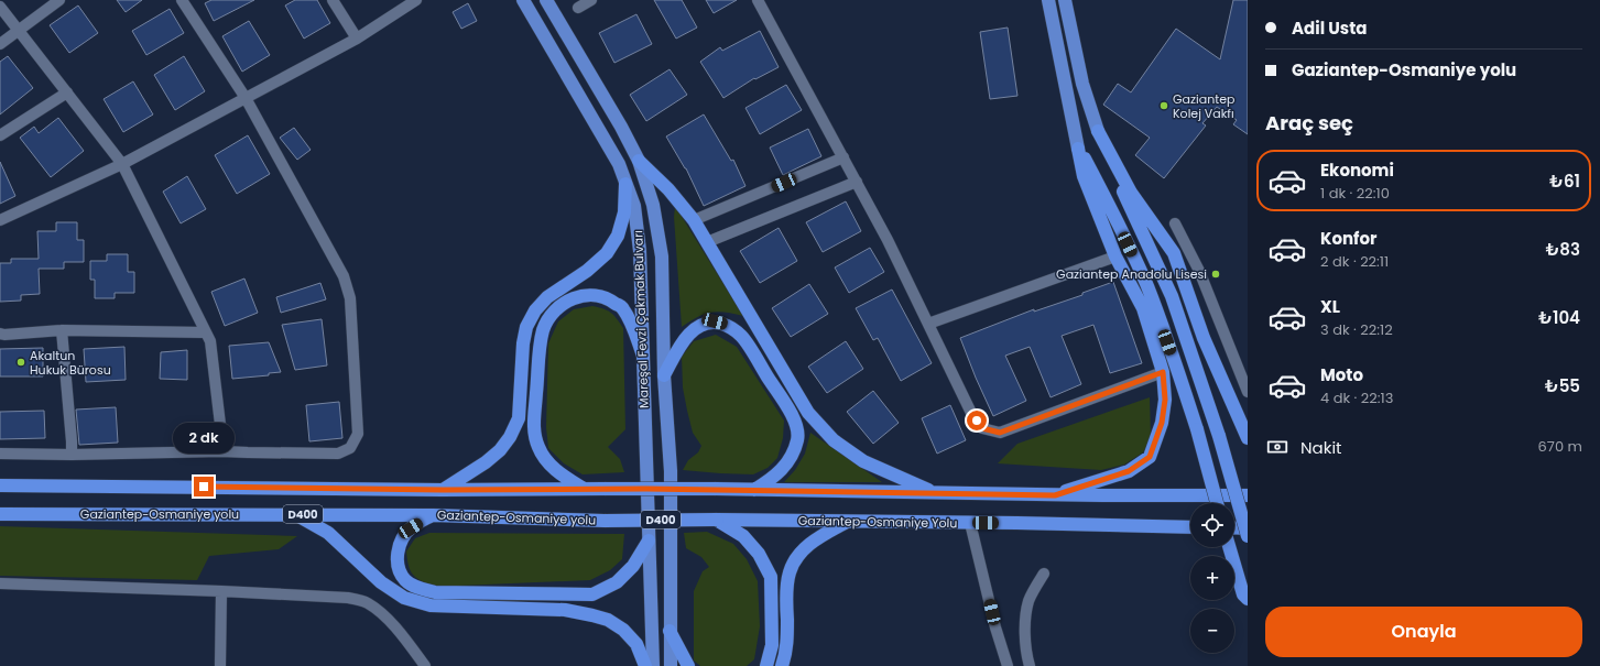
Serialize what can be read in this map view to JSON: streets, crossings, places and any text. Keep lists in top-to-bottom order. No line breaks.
{"streets":{"highway":["Gaziantep-Osmaniye yolu","D400","Gaziantep-Osmaniye Yolu"],"main road":["Mareşal Fevzi Çakmak Bulvarı"]},"crossings":[["Gaziantep-Osmaniye yolu","Gaziantep-Osmaniye Yolu"]],"places":["Gaziantep Kolej Vakfı","Gaziantep Anadolu Lisesi","Akaltun Hukuk Bürosu"],"page":{"banner":["Adil Usta","Gaziantep-Osmaniye yolu"],"heading":"Araç seç","list":[{"name":"Ekonomi","note":"1 dk · 22:10","value":"₺61"},{"name":"Konfor","note":"2 dk · 22:11","value":"₺83"},{"name":"XL","note":"3 dk · 22:12","value":"₺104"},{"name":"Moto","note":"4 dk · 22:13","value":"₺55"}],"bubble":"2 dk","pay":["Nakit","670 m"],"map_buttons":["+","−"],"buttons":"Onayla"}}
